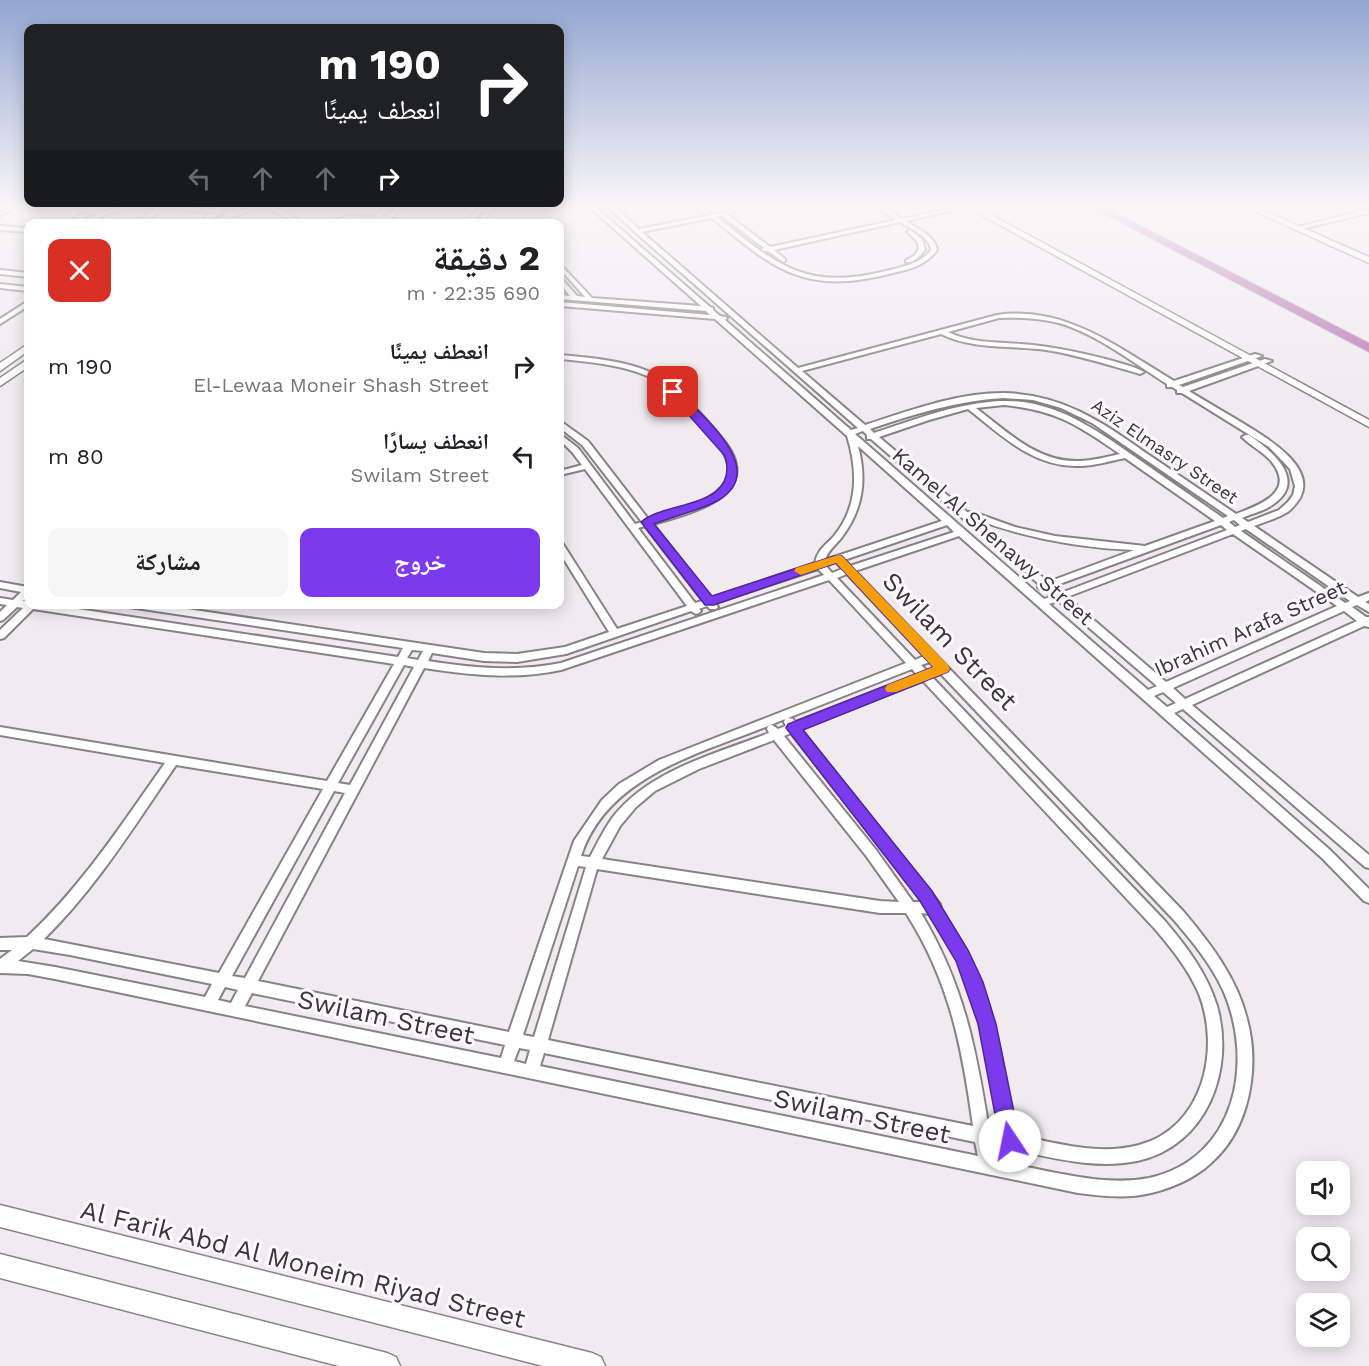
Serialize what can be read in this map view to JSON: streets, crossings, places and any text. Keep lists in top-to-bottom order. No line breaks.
{"streets":{"street":["Aziz Elmasry Street","Kamel Al Shenawy Street","Ibrahim Arafa Street","Swilam Street","Al Farik Abd Al Moneim Riyad Street"]},"crossings":[["Aziz Elmasry Street","Kamel Al Shenawy Street"],["Aziz Elmasry Street","Ibrahim Arafa Street"],["Kamel Al Shenawy Street","Ibrahim Arafa Street"]],"page":{"turn":["190 m","انعطف يمينًا"],"heading":["2 دقيقة","690 m · 22:35"],"list":[{"name":"انعطف يمينًا","note":"El-Lewaa Moneir Shash Street","value":"190 m"},{"name":"انعطف يسارًا","note":"Swilam Street","value":"80 m"}],"buttons":["خروج","مشاركة"]}}
